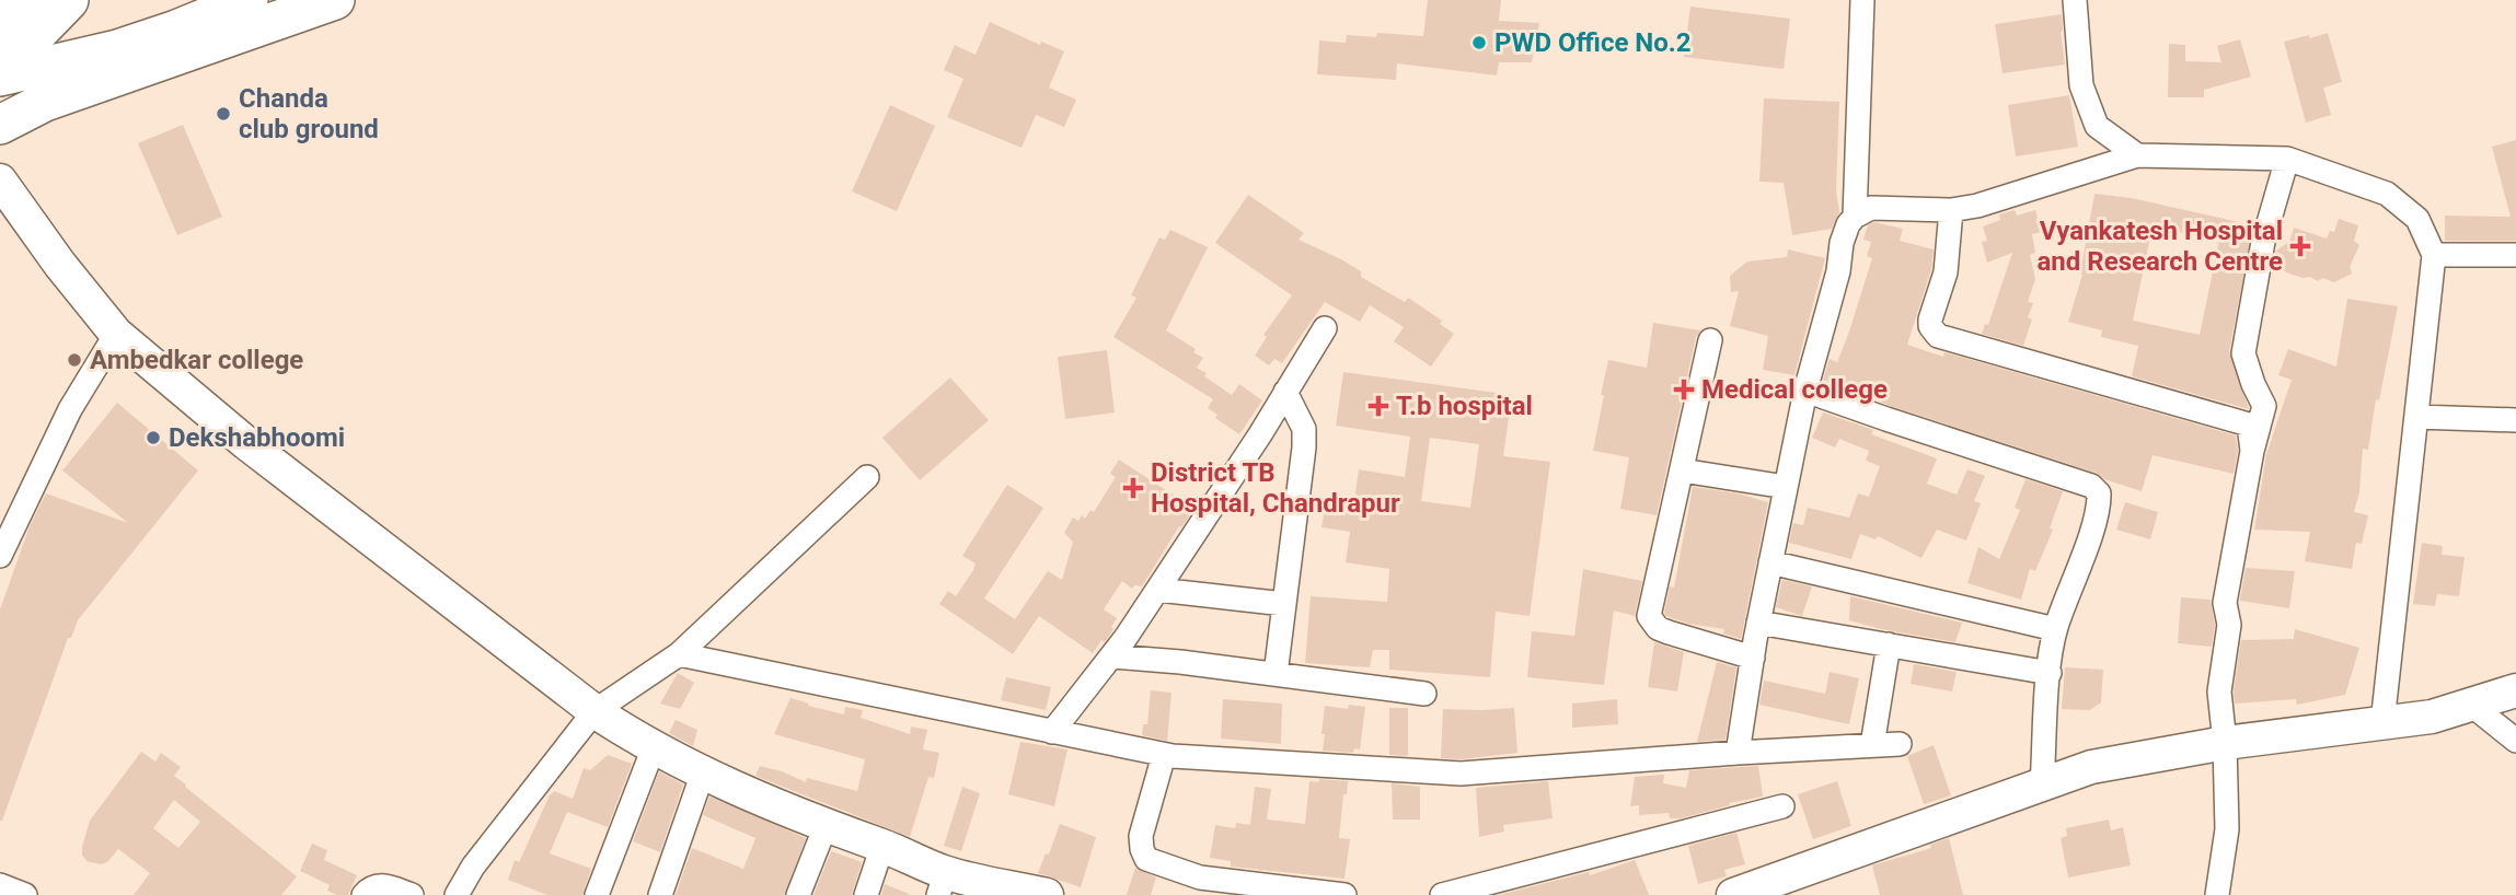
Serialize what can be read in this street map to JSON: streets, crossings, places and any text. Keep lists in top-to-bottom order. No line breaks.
{"places":{"other":["PWD Office No.2","Chanda club ground","Ambedkar college","Dekshabhoomi"],"health":["Vyankatesh Hospital and Research Centre","Medical college","T.b hospital","District TB Hospital, Chandrapur"]}}
